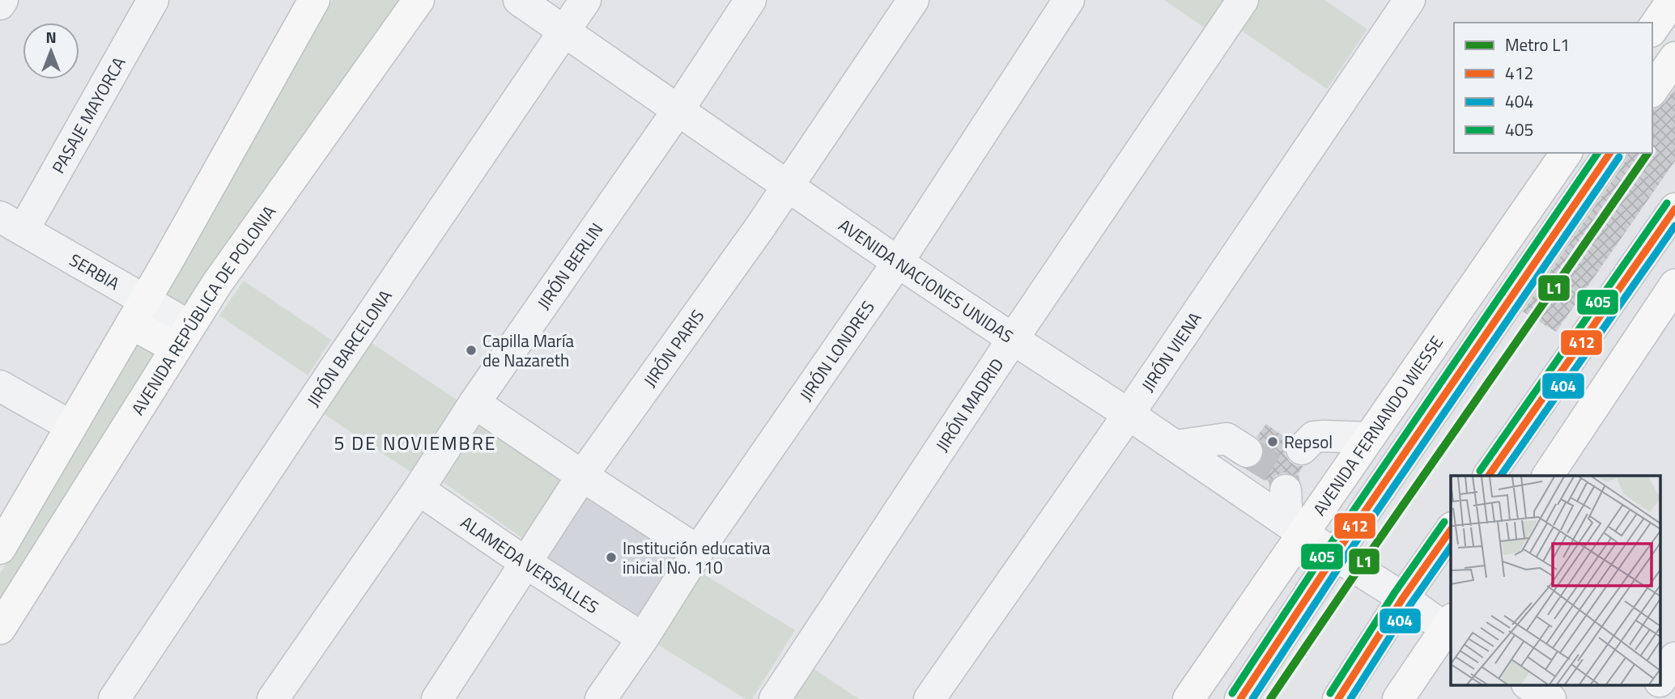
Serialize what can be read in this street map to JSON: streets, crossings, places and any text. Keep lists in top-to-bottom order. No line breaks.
{"streets":{"main road":["AVENIDA REPÚBLICA DE POLONIA","AVENIDA FERNANDO WIESSE"],"street":["PASAJE MAYORCA","JIRÓN BERLIN","SERBIA","AVENIDA NACIONES UNIDAS","JIRÓN PARIS","JIRÓN BARCELONA","JIRÓN VIENA","JIRÓN LONDRES","JIRÓN MADRID","ALAMEDA VERSALLES"]},"crossings":[["PASAJE MAYORCA","SERBIA"],["JIRÓN BERLIN","AVENIDA NACIONES UNIDAS"],["JIRÓN BERLIN","ALAMEDA VERSALLES"],["SERBIA","AVENIDA REPÚBLICA DE POLONIA"],["AVENIDA NACIONES UNIDAS","JIRÓN PARIS"],["AVENIDA NACIONES UNIDAS","JIRÓN BARCELONA"],["AVENIDA NACIONES UNIDAS","JIRÓN VIENA"],["AVENIDA NACIONES UNIDAS","JIRÓN LONDRES"],["AVENIDA NACIONES UNIDAS","JIRÓN MADRID"],["AVENIDA NACIONES UNIDAS","AVENIDA FERNANDO WIESSE"],["JIRÓN PARIS","ALAMEDA VERSALLES"],["JIRÓN LONDRES","ALAMEDA VERSALLES"]],"districts":["5 DE NOVIEMBRE"],"places":["Capilla María de Nazareth","Repsol","Institución educativa inicial No. 110"],"lines":["metro line L1","transit line 412","transit line 405","transit line 404"],"legend":["Metro L1","412","404","405"],"north":"top"}
